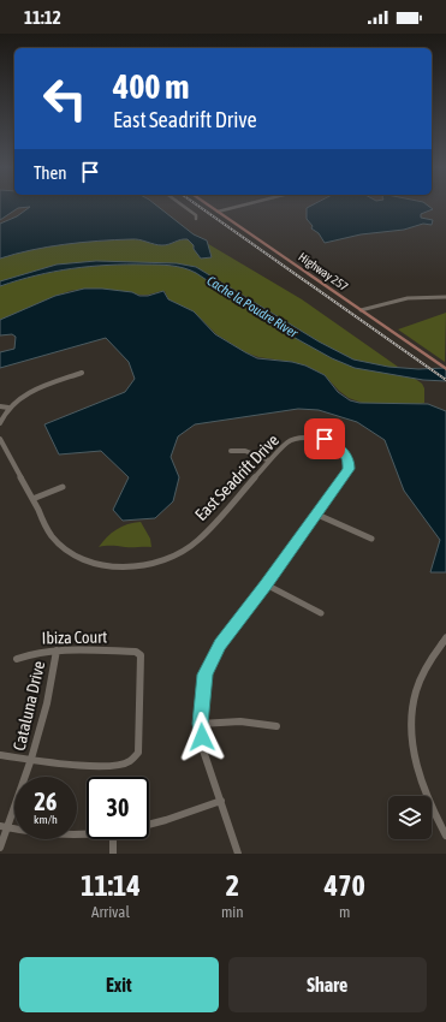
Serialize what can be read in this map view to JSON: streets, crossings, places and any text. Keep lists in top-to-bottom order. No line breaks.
{"streets":{"main road":["Highway 257"],"street":["East Seadrift Drive","Ibiza Court","Cataluna Drive"]},"crossings":[["Ibiza Court","Cataluna Drive"]],"water":["Cache la Poudre River"],"page":{"status":"11:12","turn":["400 m","East Seadrift Drive"],"then":"Then","speed":"26 km/h","limit":"30","eta":["11:14","Arrival","2","min","470","m"],"buttons":["Exit","Share"]}}
